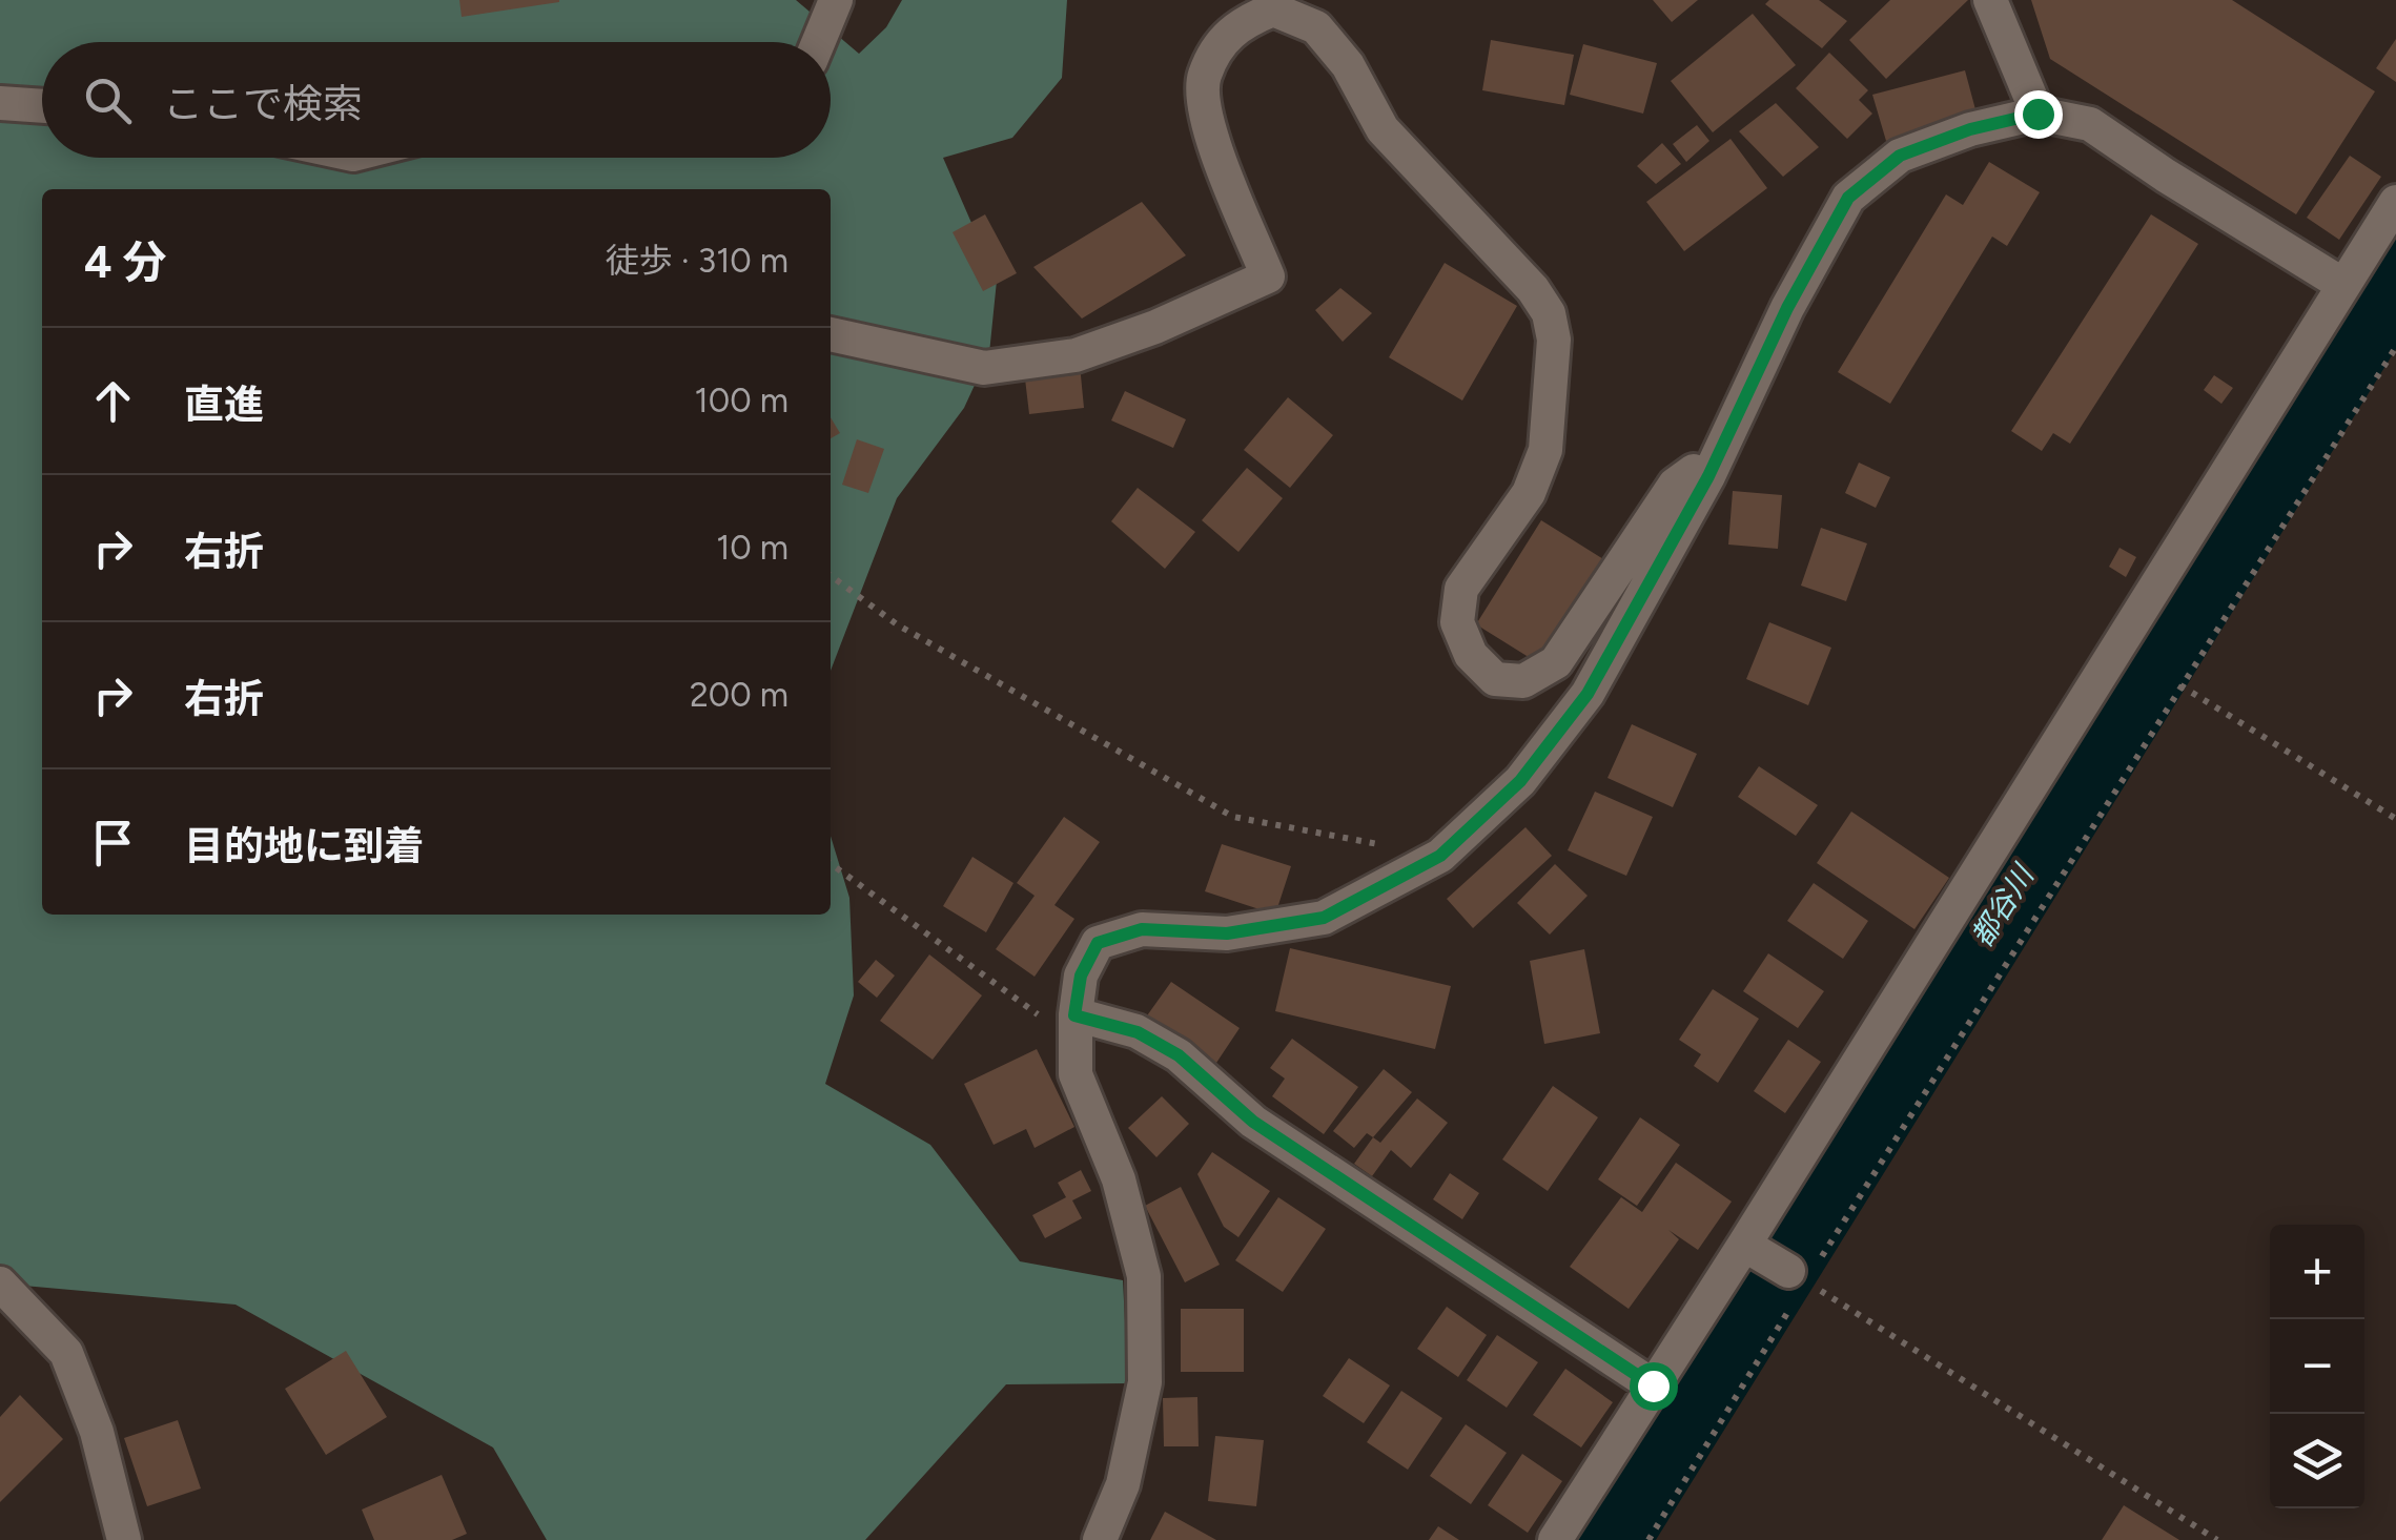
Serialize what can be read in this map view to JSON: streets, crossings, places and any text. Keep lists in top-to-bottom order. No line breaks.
{"water":["都谷川"],"page":{"search":"ここで検索","heading":["4 分","徒歩 · 310 m"],"list":[["直進","100 m"],["右折","10 m"],["右折","200 m"],"目的地に到着"],"map_buttons":["+","−"]}}
